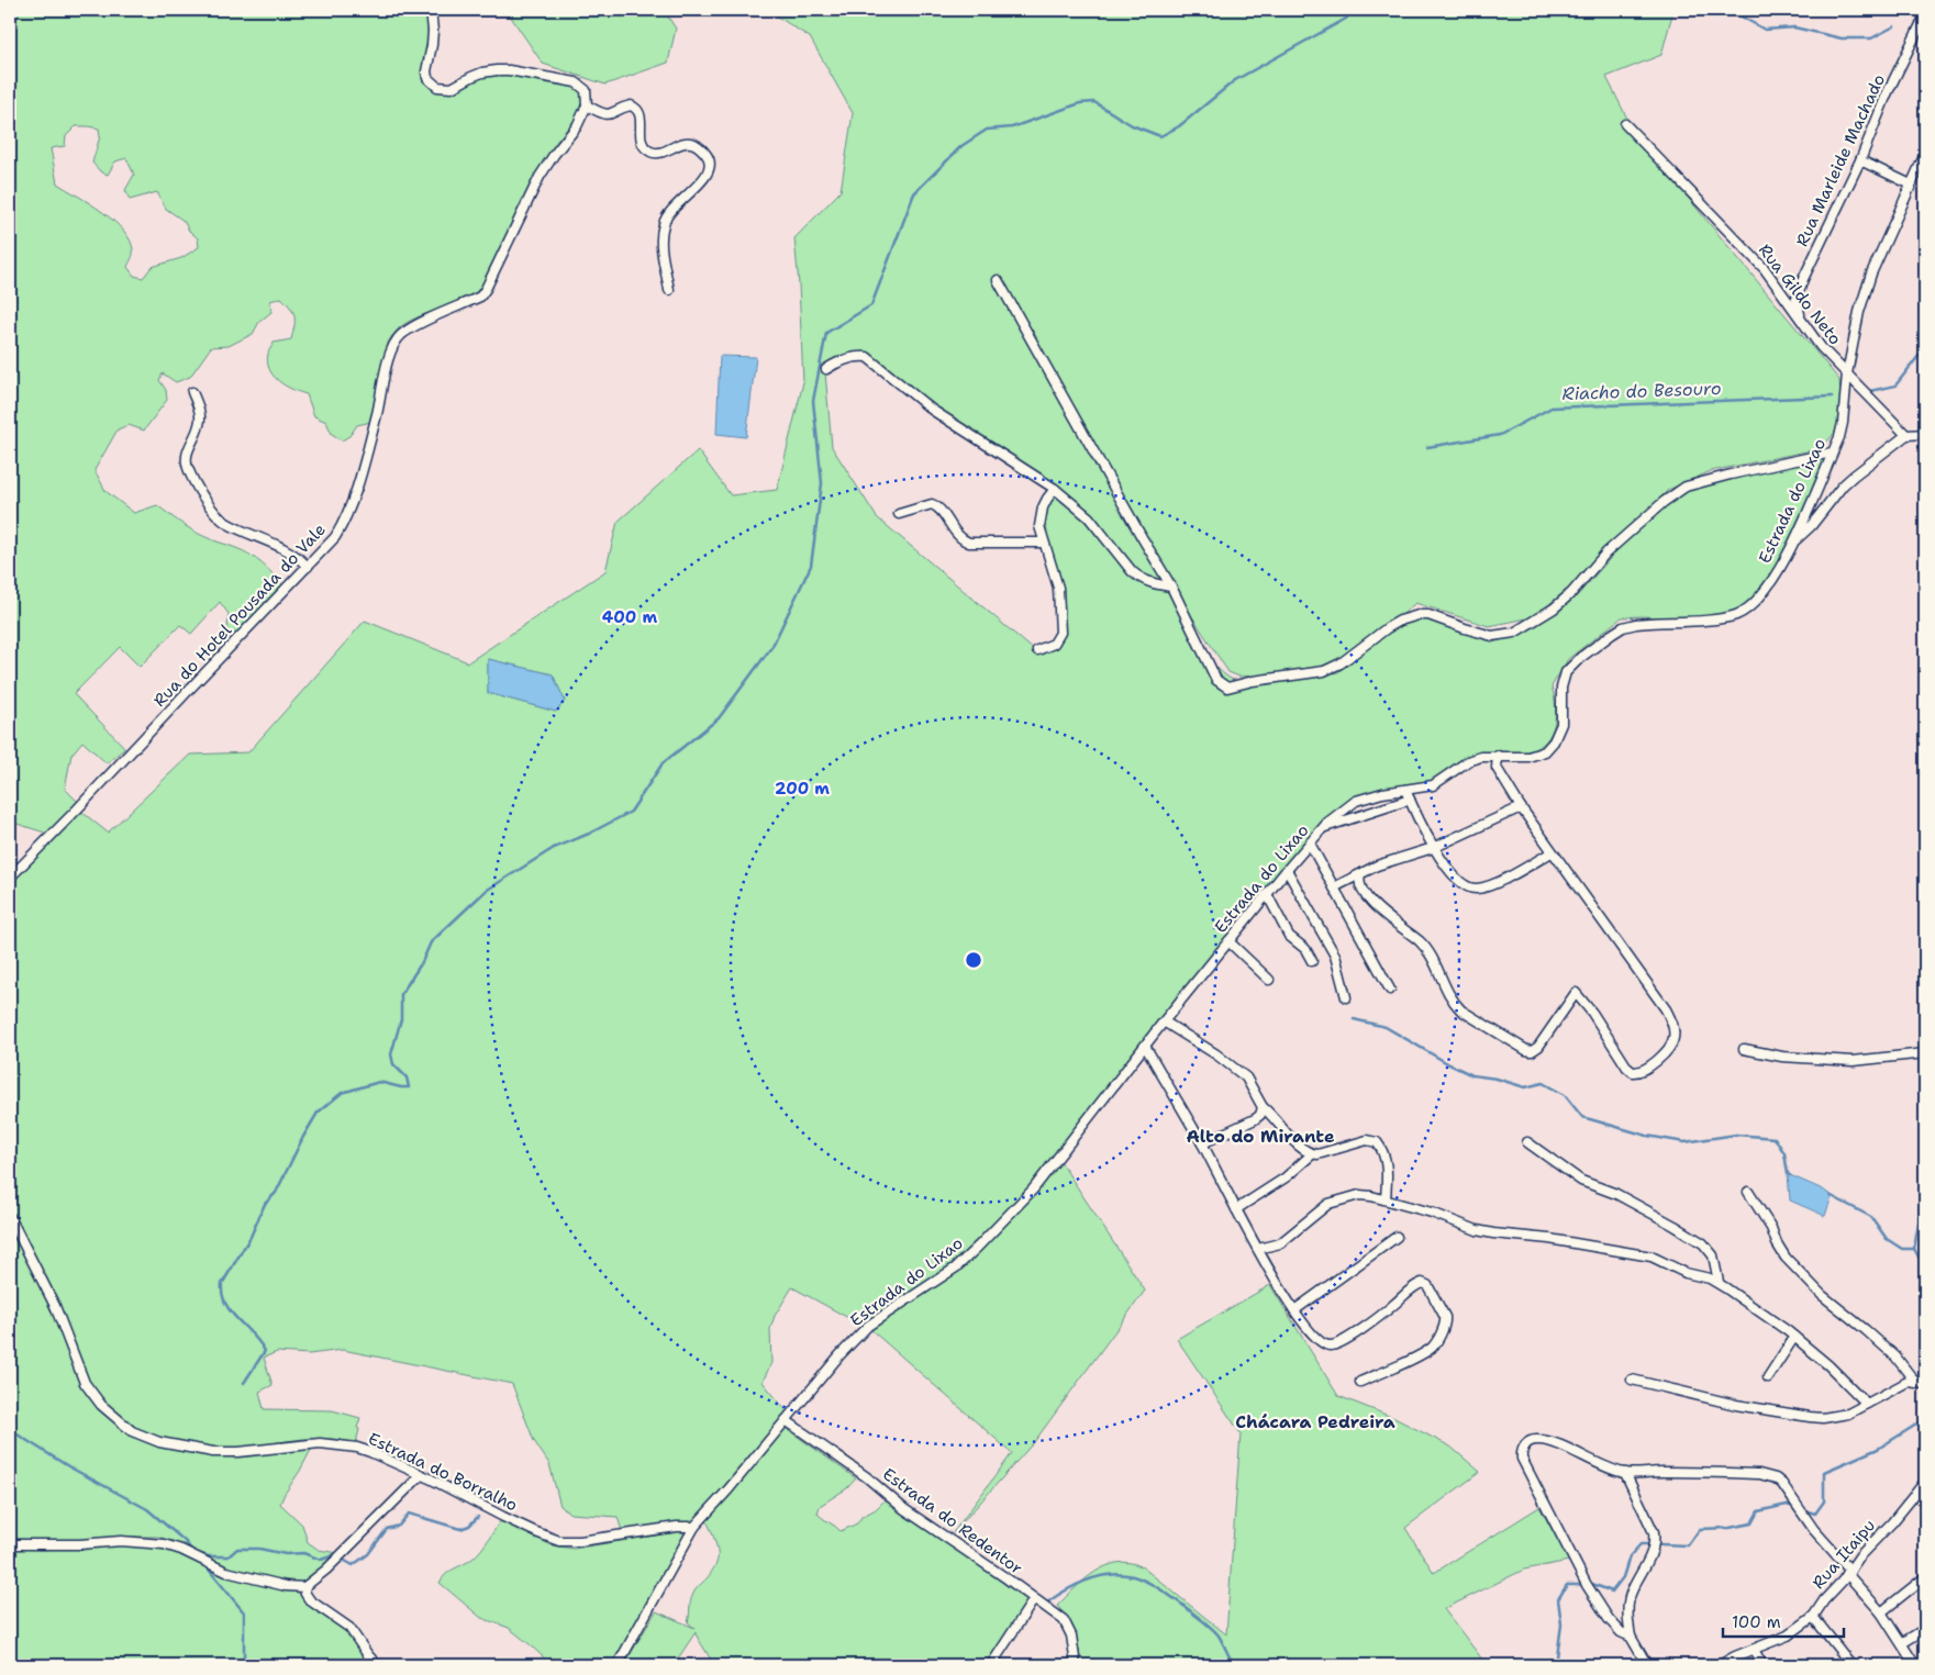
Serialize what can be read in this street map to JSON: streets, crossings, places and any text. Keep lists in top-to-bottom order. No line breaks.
{"streets":{"street":["Rua Marleide Machado","Rua Gildo Neto","Estrada do Lixao","Rua do Hotel Pousada do Vale","Estrada do Borralho","Estrada do Redentor","Rua Itaipu"]},"crossings":[["Rua Marleide Machado","Rua Gildo Neto"],["Rua Gildo Neto","Estrada do Lixao"],["Estrada do Lixao","Estrada do Borralho"],["Estrada do Lixao","Estrada do Redentor"]],"districts":["Alto do Mirante","Chácara Pedreira"],"water":["Riacho do Besouro"],"scale_bar":"100 m","rings":["400 m","200 m"]}
